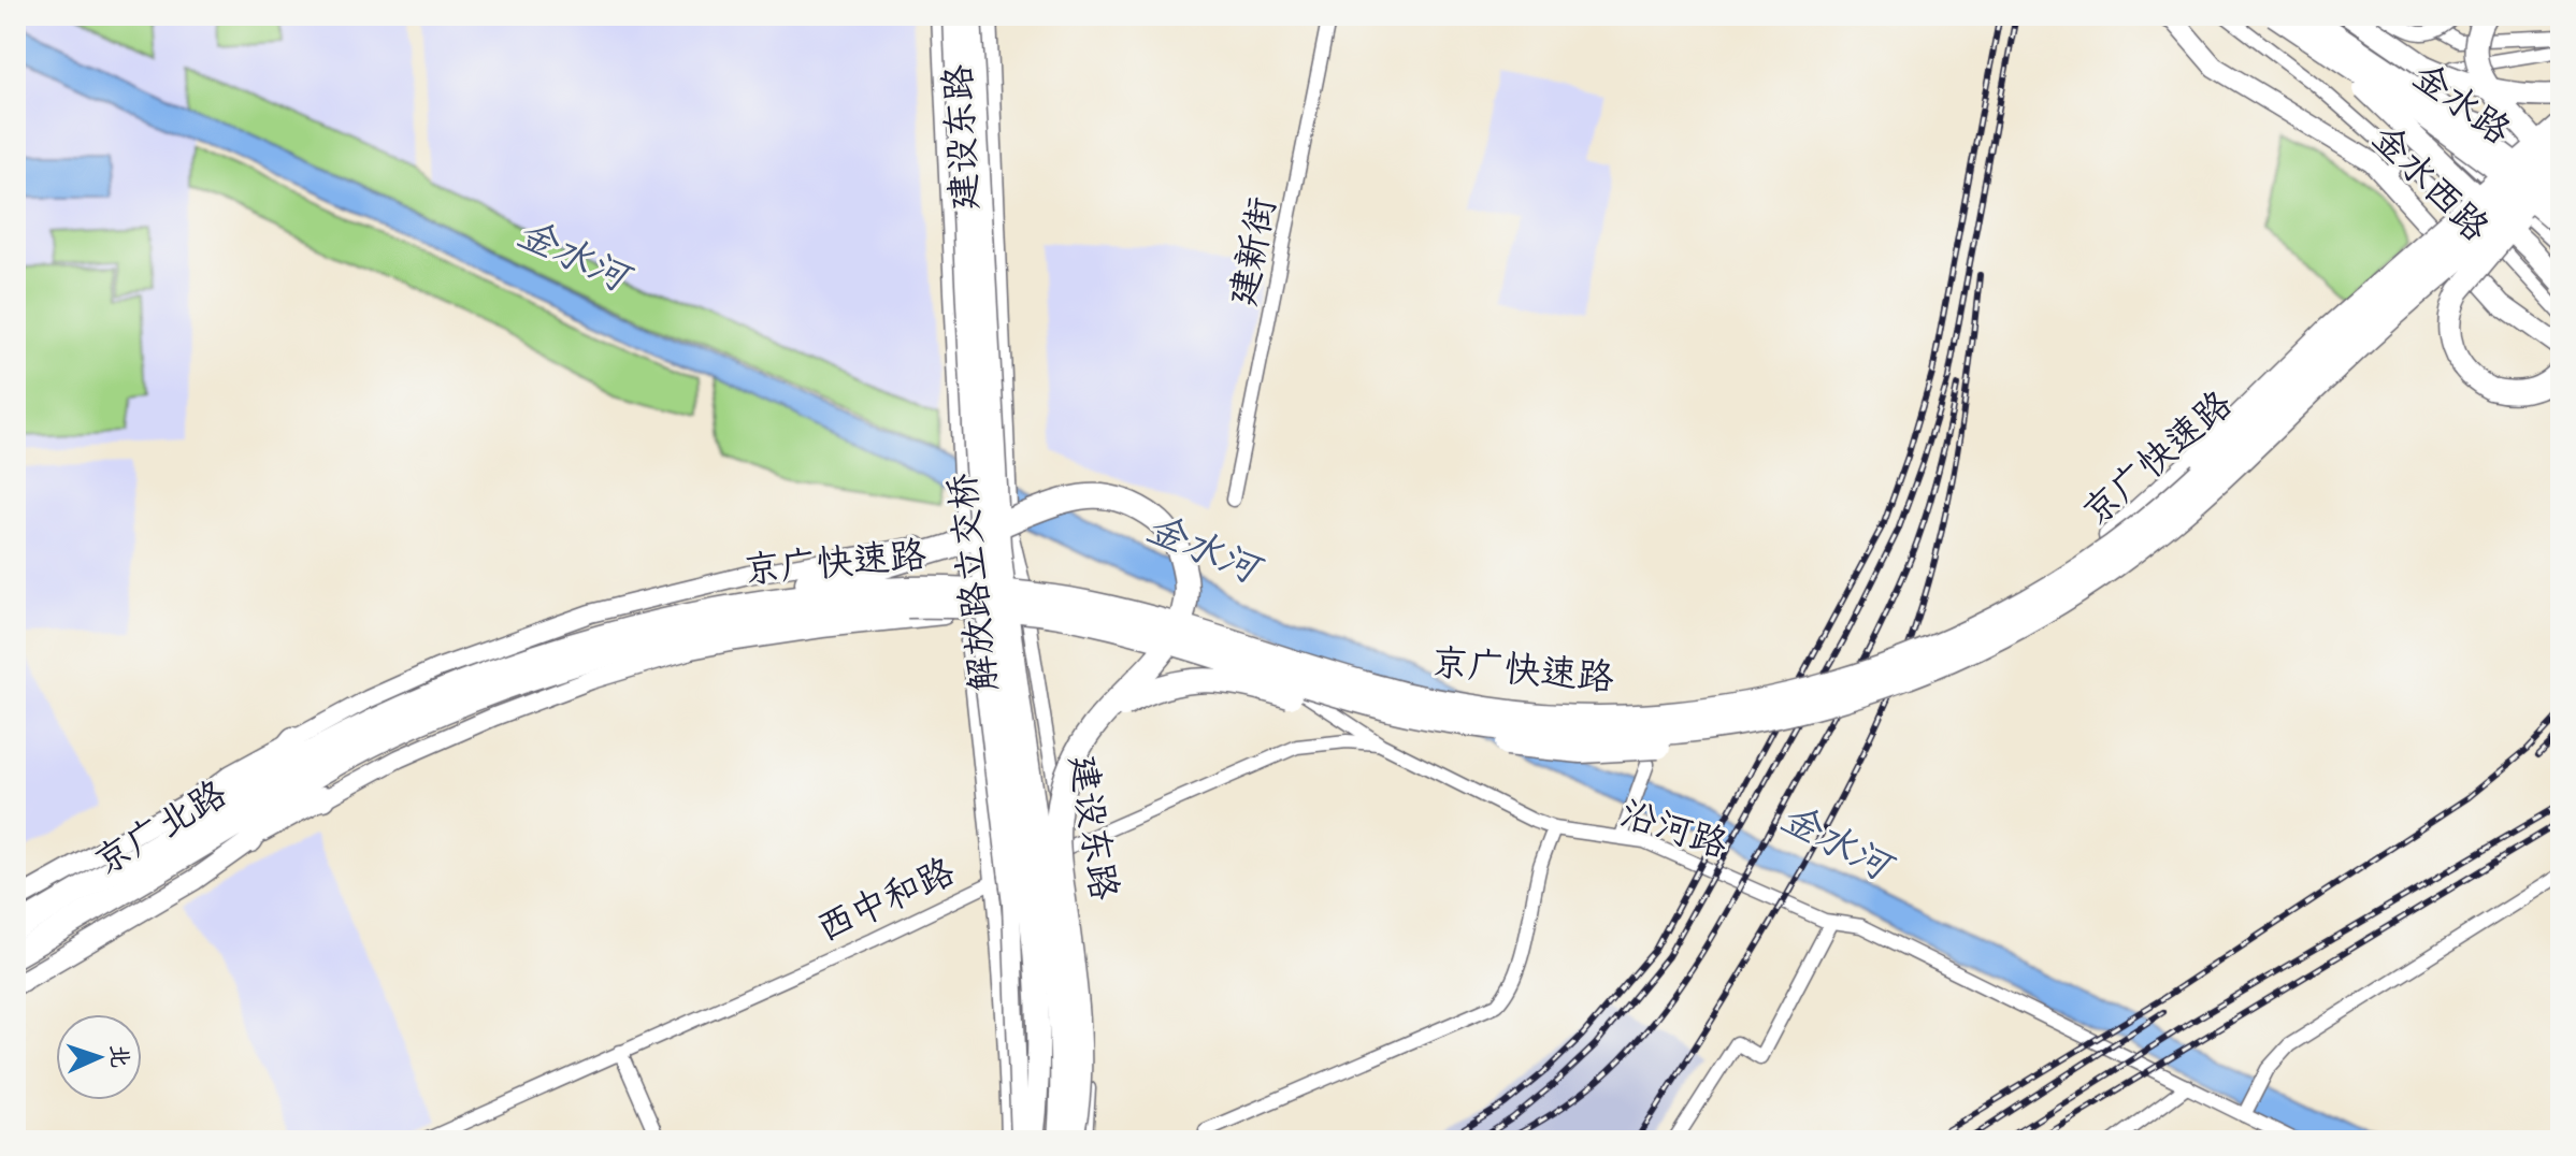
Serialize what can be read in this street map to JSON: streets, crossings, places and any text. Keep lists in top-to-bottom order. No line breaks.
{"streets":{"highway":["京广快速路","京广北路"],"main road":["金水路","金水西路","解放路立交桥"],"street":["建设东路","建新街","沿河路","西中和路"]},"crossings":[["金水路","京广快速路"],["建设东路","沿河路"],["建设东路","西中和路"],["京广快速路","京广北路"],["沿河路","西中和路"]],"water":["金水河"],"north":"right"}
